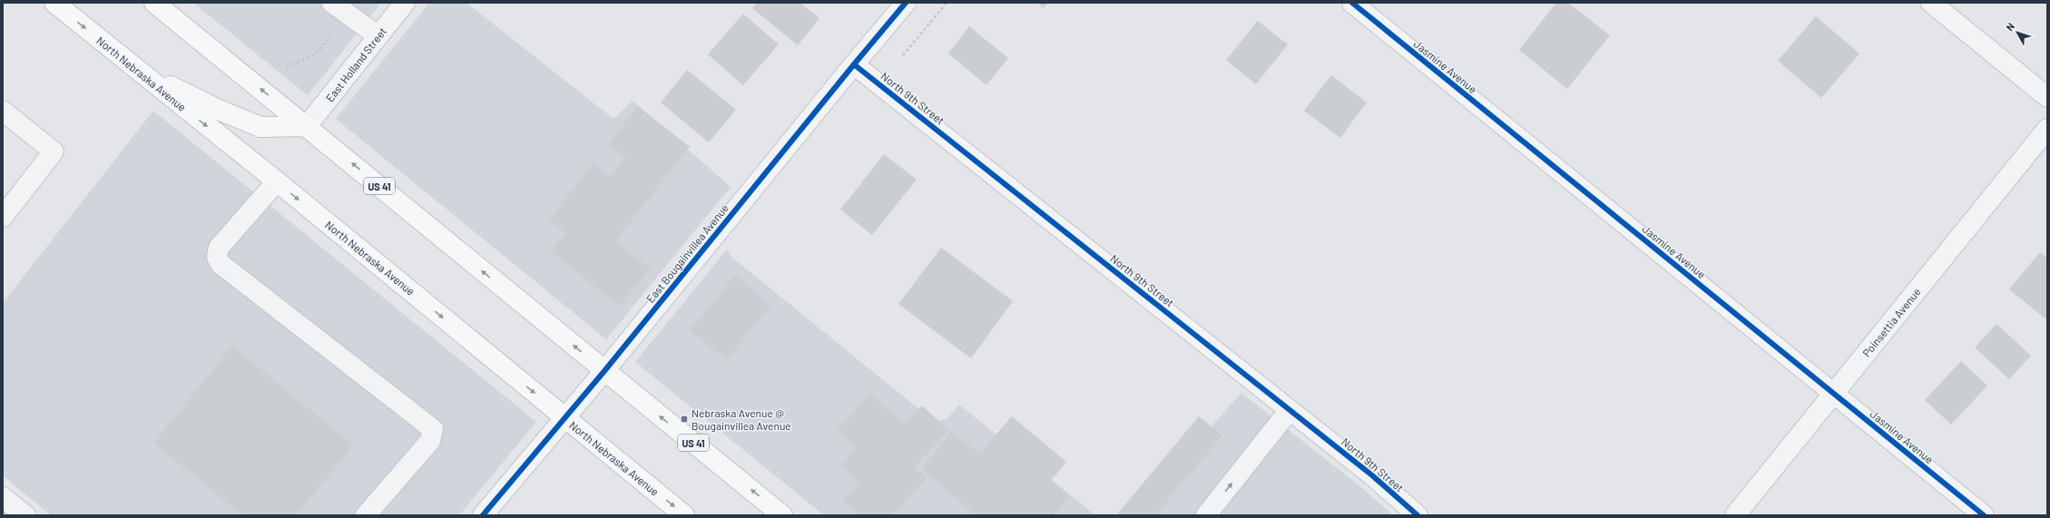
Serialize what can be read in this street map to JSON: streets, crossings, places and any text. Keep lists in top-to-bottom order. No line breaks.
{"streets":{"main road":["North Nebraska Avenue","US 41"],"street":["East Holland Street","Jasmine Avenue","North 9th Street","East Bougainvillea Avenue","Poinsettia Avenue"]},"crossings":[["East Holland Street","US 41"],["Jasmine Avenue","Poinsettia Avenue"],["North Nebraska Avenue","East Bougainvillea Avenue"],["North 9th Street","East Bougainvillea Avenue"],["US 41","East Bougainvillea Avenue"]],"places":{"transit":["Nebraska Avenue @ Bougainvillea Avenue"]},"north":"top left"}
